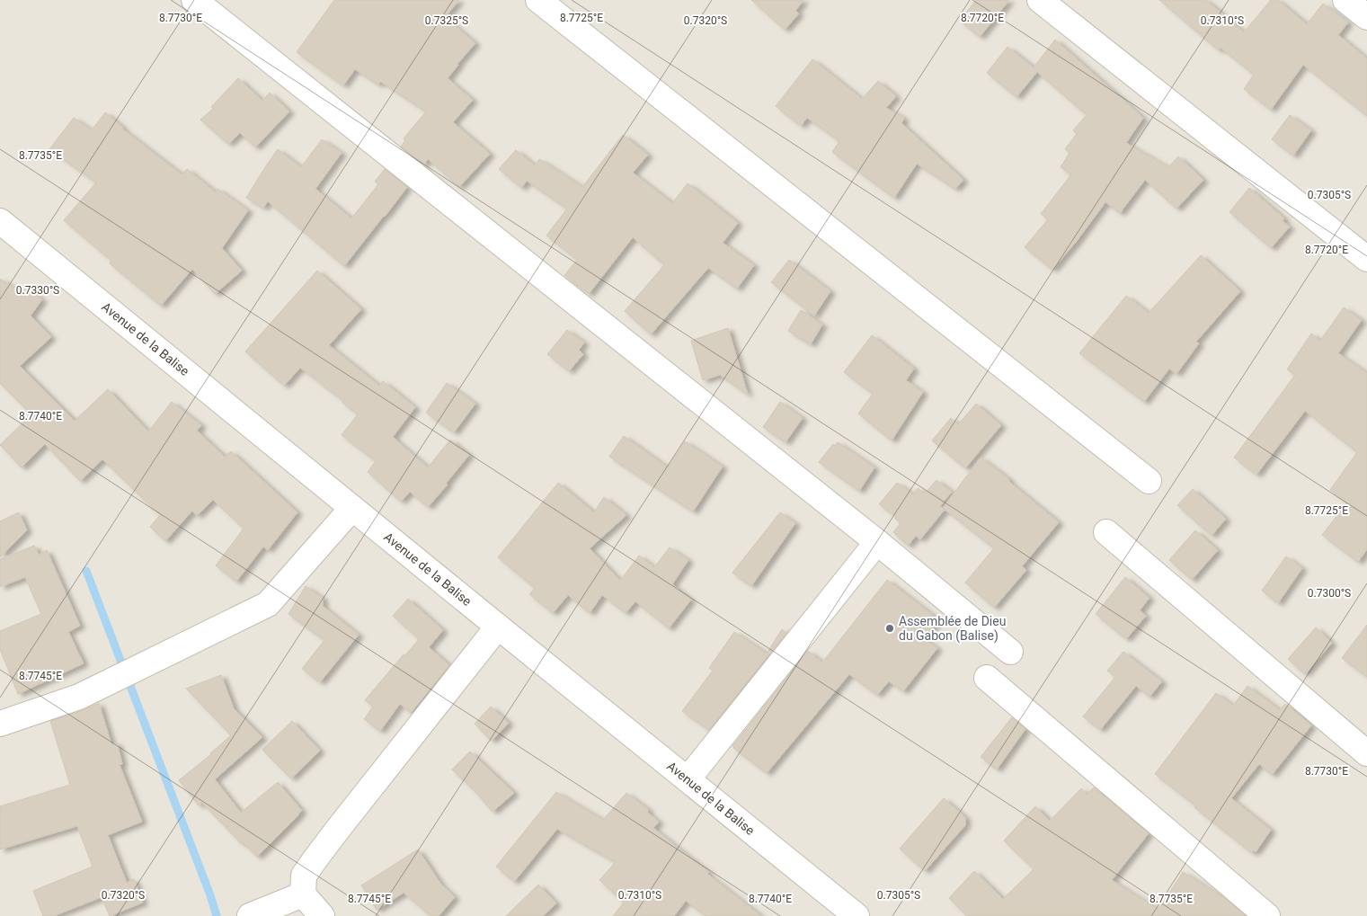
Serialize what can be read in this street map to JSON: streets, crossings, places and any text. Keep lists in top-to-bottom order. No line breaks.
{"streets":{"street":["Avenue de la Balise"]},"places":["Assemblée de Dieu du Gabon (Balise)"],"coordinates":["8.7725°E","8.7720°E","8.7730°E","0.7325°S","0.7320°S","0.7310°S","8.7735°E","0.7305°S","0.7330°S","8.7740°E","0.7300°S","8.7745°E"]}
